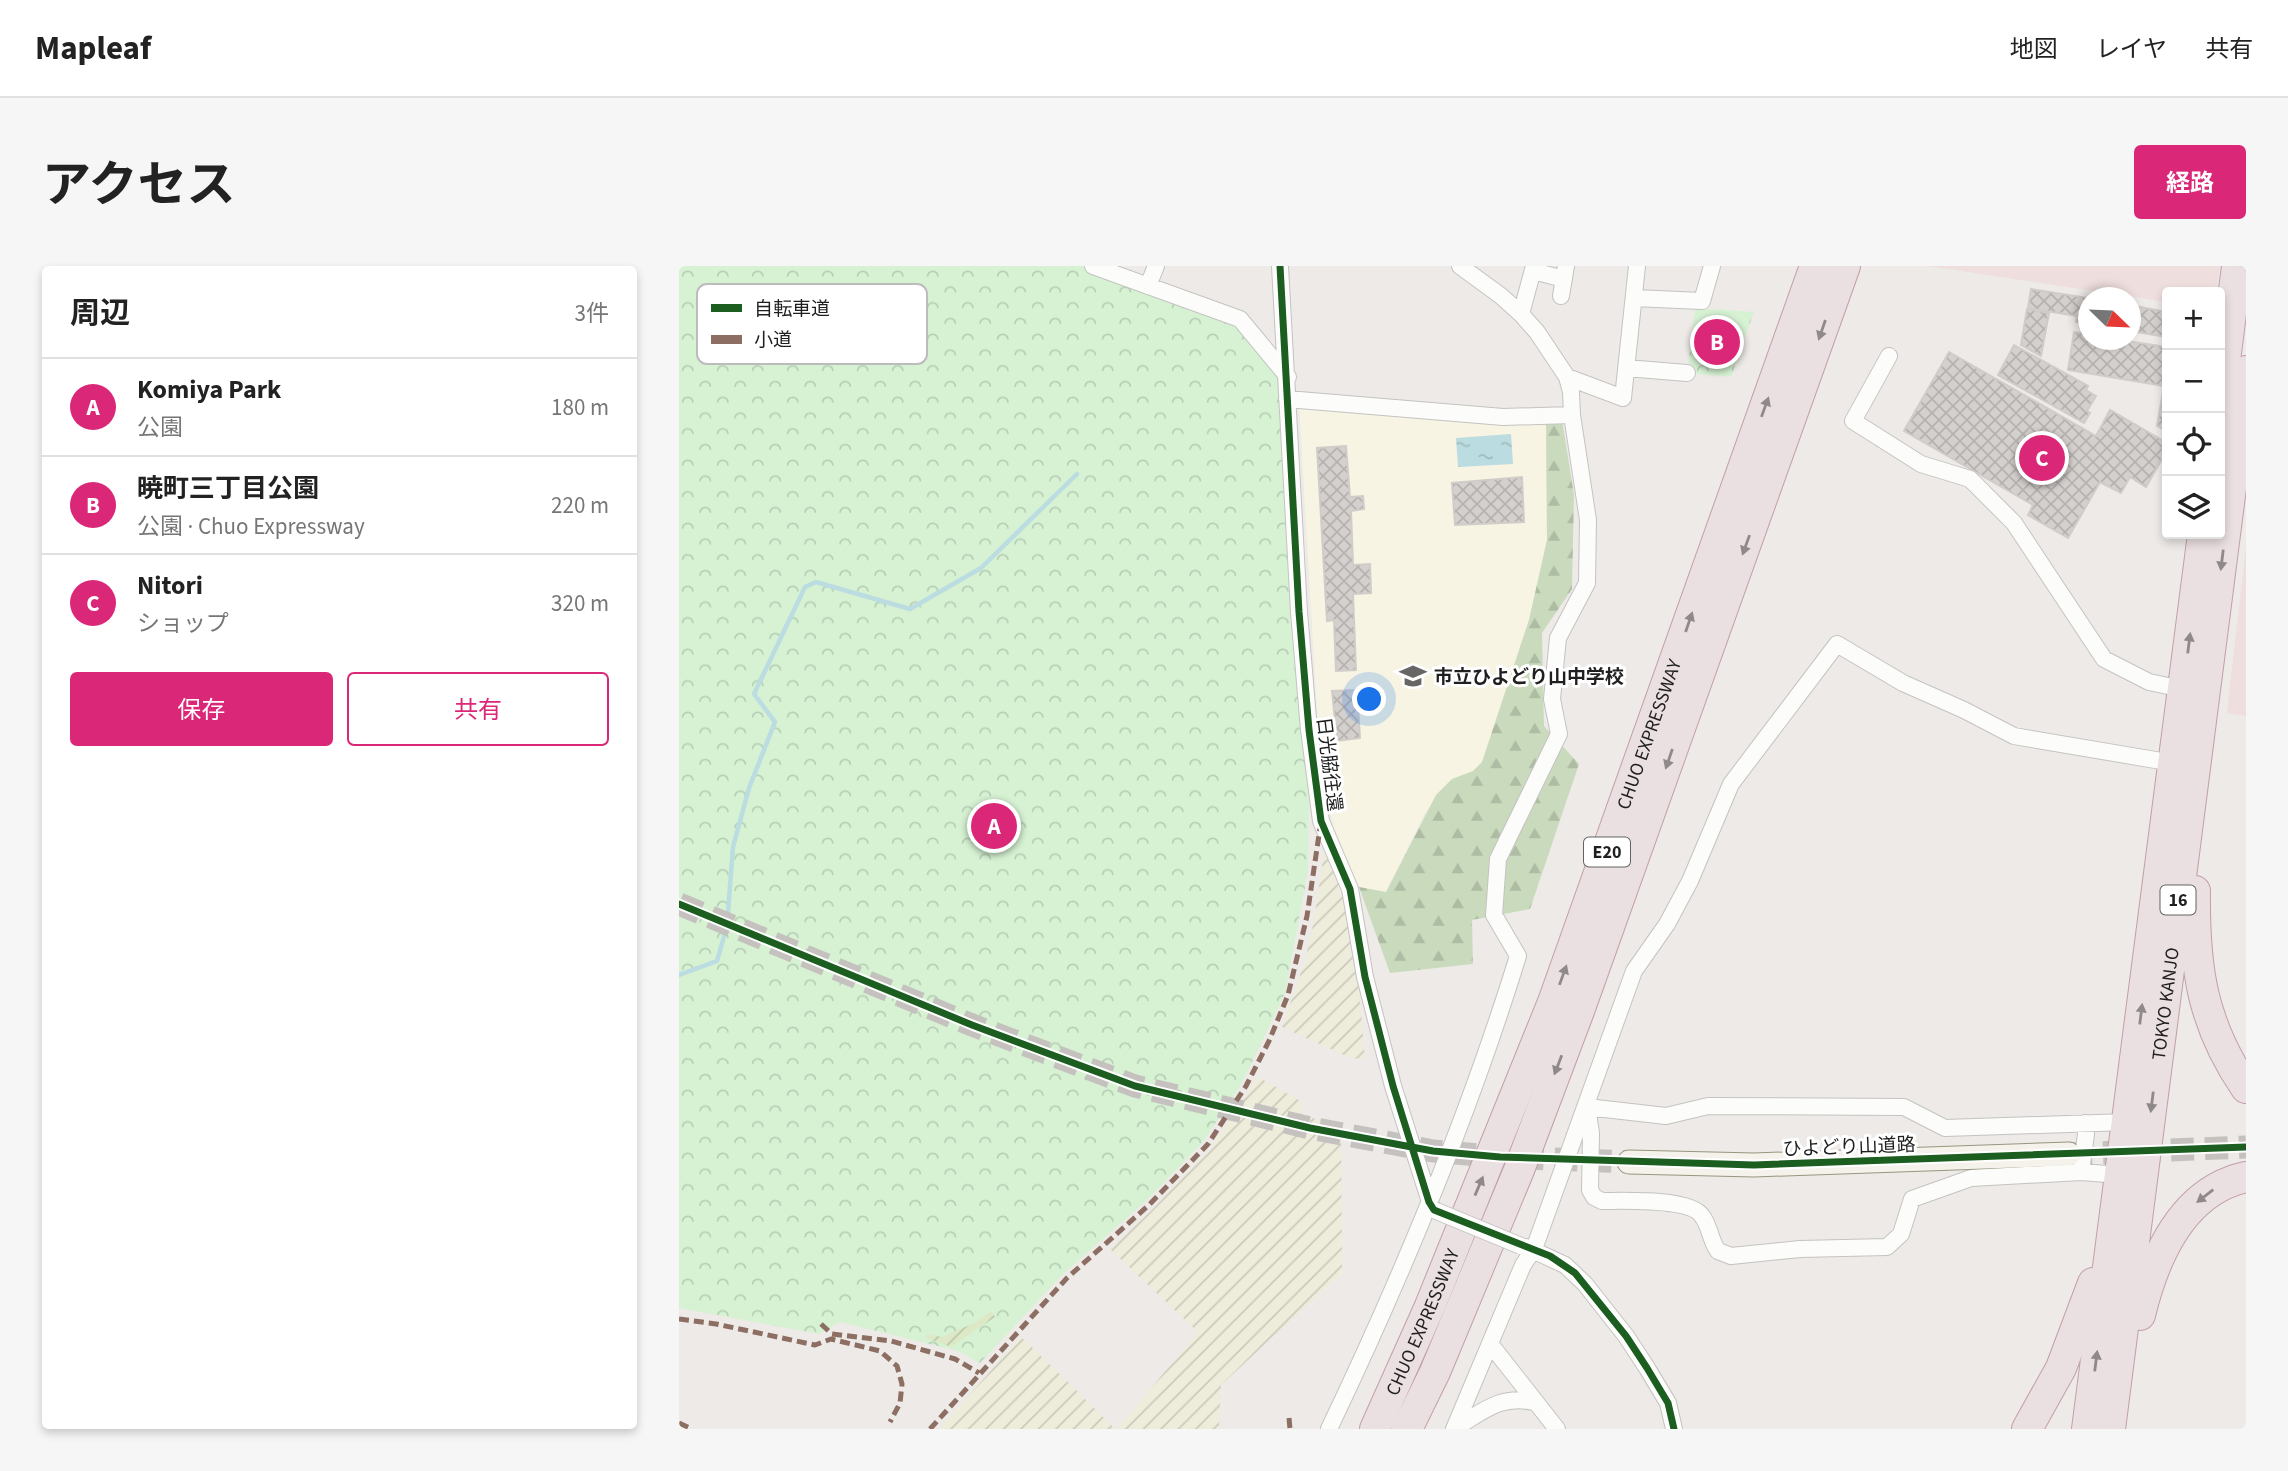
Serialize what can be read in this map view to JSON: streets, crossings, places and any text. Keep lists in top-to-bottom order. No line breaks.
{"streets":{"highway":["CHUO EXPRESSWAY","E20","16","TOKYO KANJO"],"street":["日光脇往還","ひよどり山道路"]},"places":{"school or university":["市立ひよどり山中学校"]},"legend":["自転車道","小道"],"north":"bottom right","page":{"header":"Mapleaf","nav":["地図","レイヤ","共有"],"title":"アクセス","buttons":["経路",["保存","共有"]],"heading":["周辺","3件"],"map_buttons":["+","−"],"pins":["B","C","A"],"list":[{"mark":"A","name":"Komiya Park","note":"公園","value":"180 m"},{"mark":"B","name":"暁町三丁目公園","note":"公園 · Chuo Expressway","value":"220 m"},{"mark":"C","name":"Nitori","note":"ショップ","value":"320 m"}]}}
